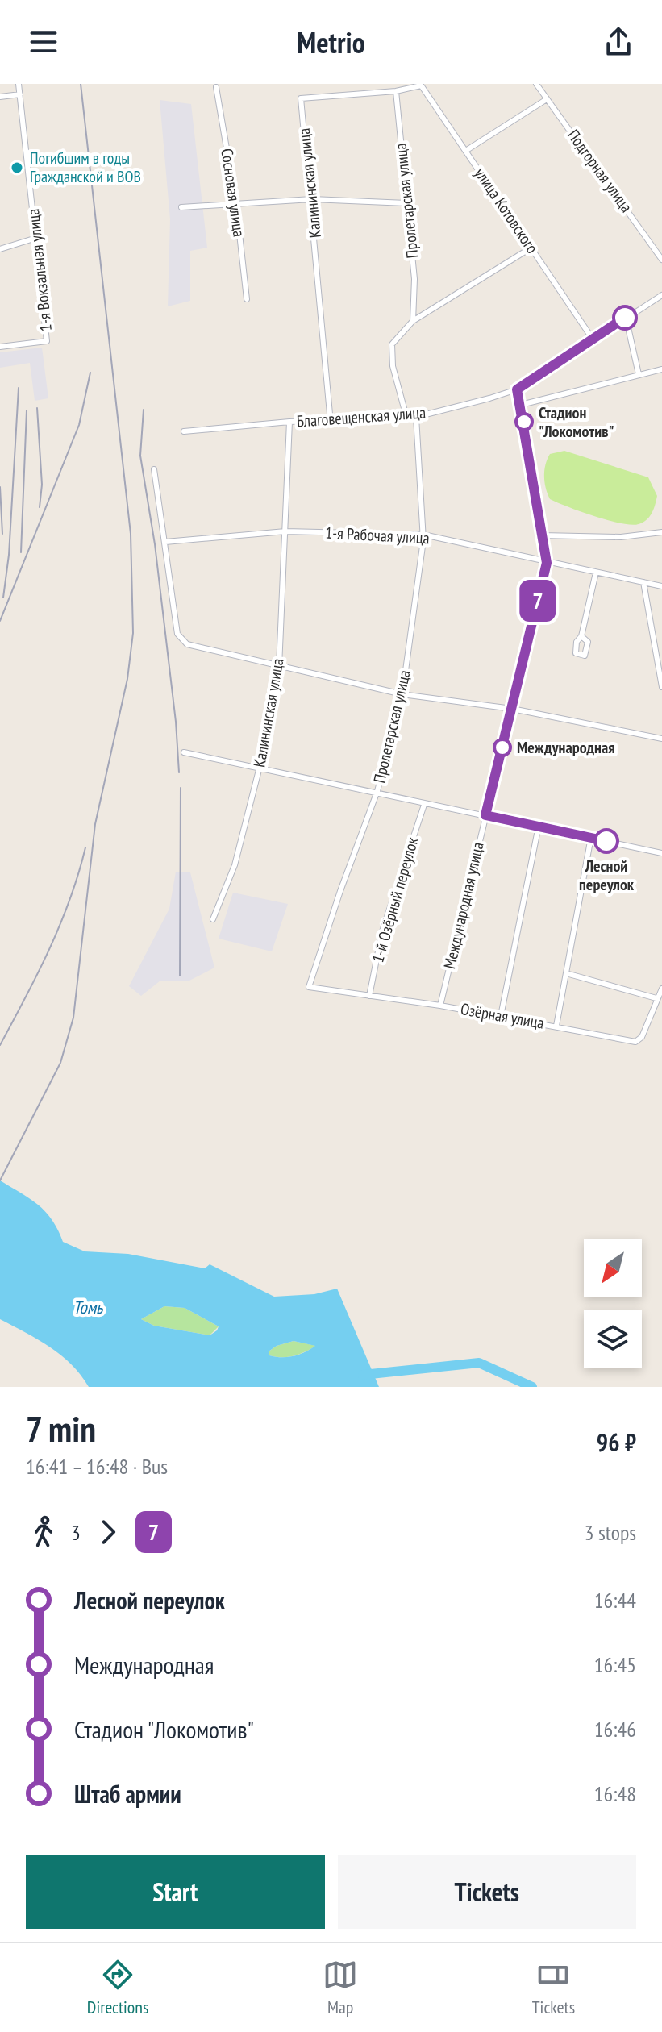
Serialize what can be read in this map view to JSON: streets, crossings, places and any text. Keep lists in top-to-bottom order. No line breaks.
{"streets":{"street":["Подгорная улица","Калининская улица","Сосновая улица","Пролетарская улица","улица Котовского","1-я Вокзальная улица","Благовещенская улица","1-я Рабочая улица","1-й Озёрный переулок","Международная улица","Озёрная улица"]},"crossings":[["Калининская улица","Пролетарская улица"],["Калининская улица","Благовещенская улица"],["Калининская улица","1-я Рабочая улица"],["Пролетарская улица","Благовещенская улица"],["Пролетарская улица","1-я Рабочая улица"],["Пролетарская улица","Озёрная улица"],["улица Котовского","Благовещенская улица"],["Благовещенская улица","Международная улица"],["1-я Рабочая улица","Международная улица"],["1-й Озёрный переулок","Озёрная улица"],["Международная улица","Озёрная улица"]],"water":["Томь"],"places":["Погибшим в годы Гражданской и ВОВ","Стадион \"Локомотив\"","Международная","Лесной переулок"],"lines":["bus line 7"],"north":"bottom left","page":{"header":"Metrio","on_map":"7","heading":["7 min","16:41 – 16:48 · Bus","96 ₽"],"legs":["3","7","3 stops"],"list":[{"name":"Лесной переулок","value":"16:44"},{"name":"Международная","value":"16:45"},{"name":"Стадион \"Локомотив\"","value":"16:46"},{"name":"Штаб армии","value":"16:48"}],"buttons":["Start","Tickets"],"tabs":["Directions","Map","Tickets"]}}
